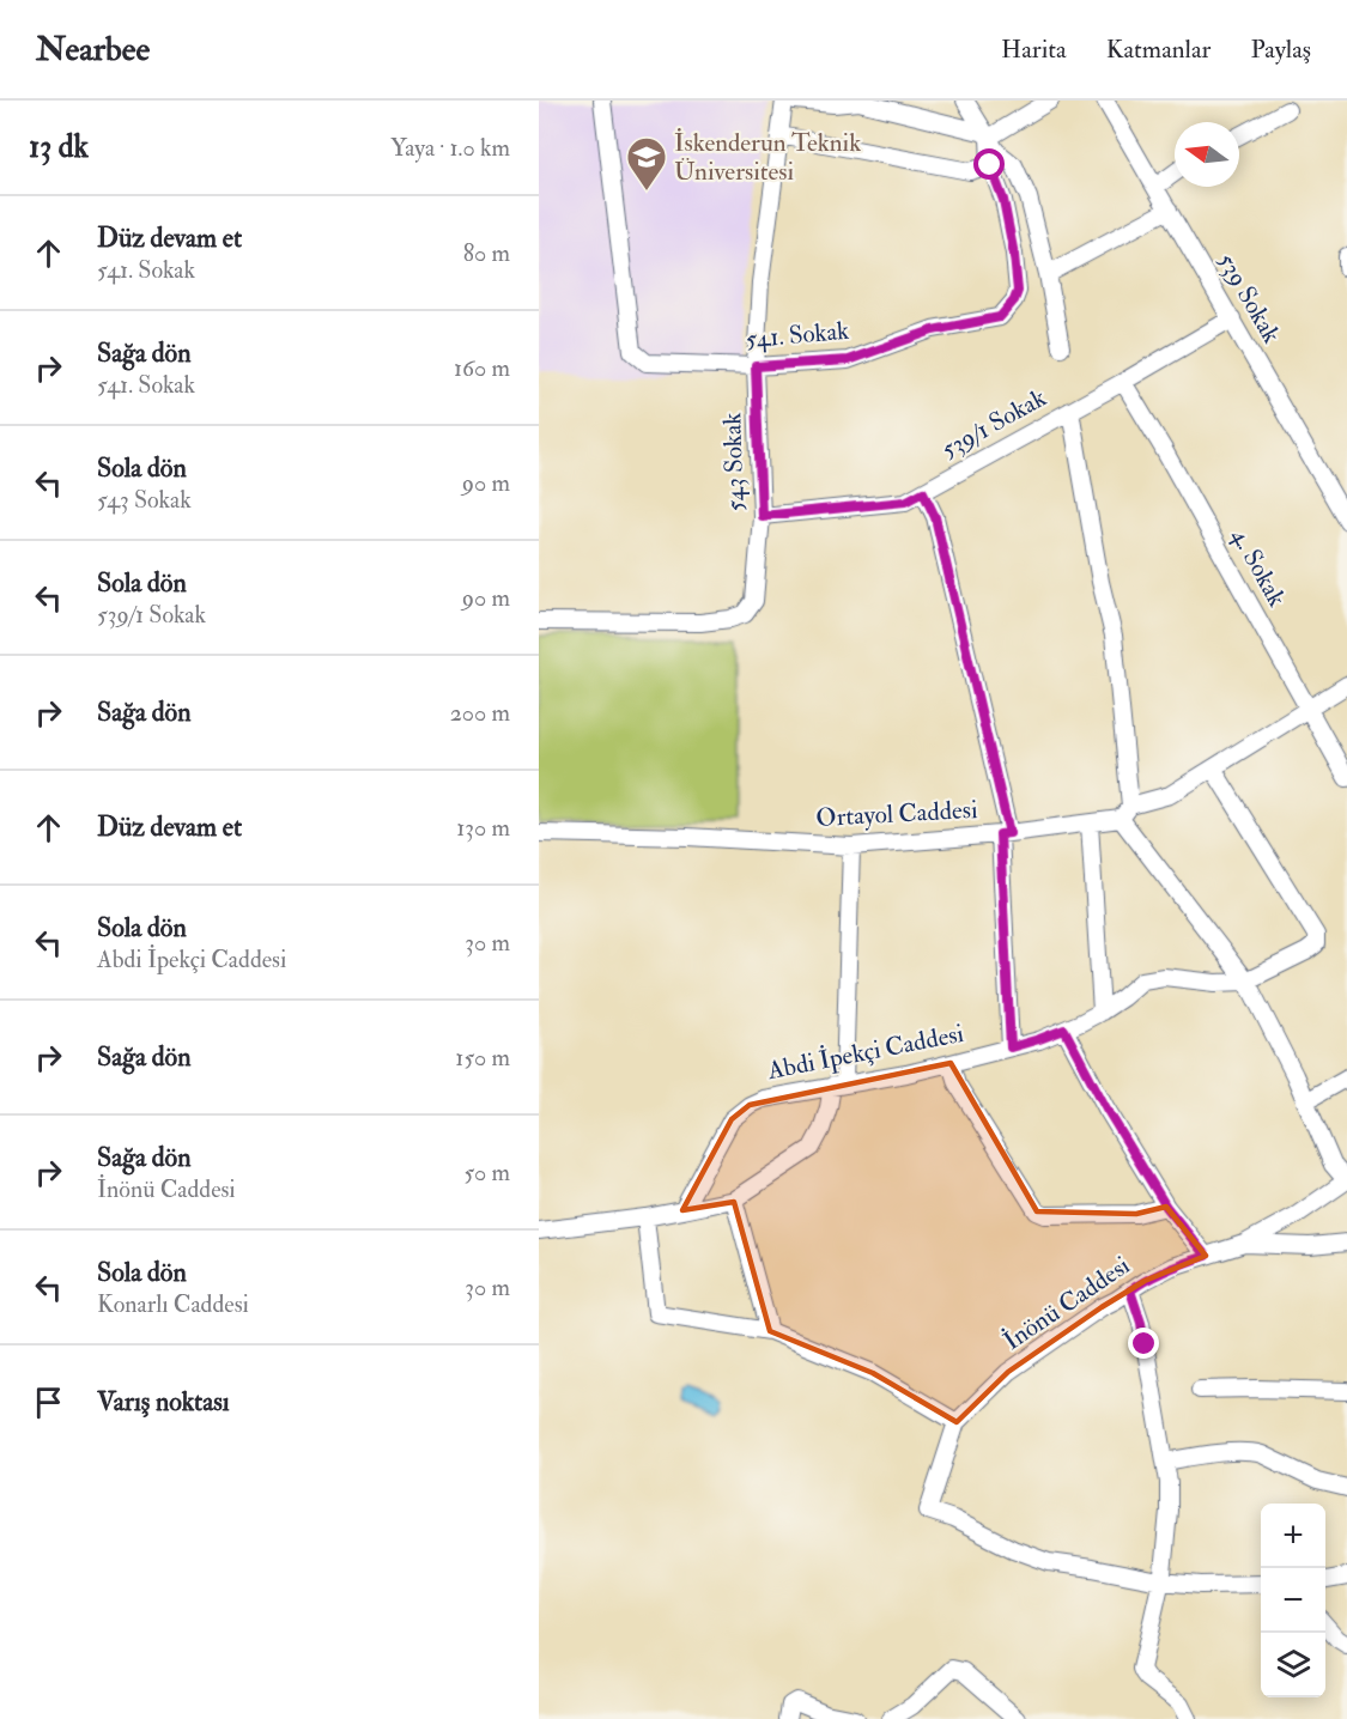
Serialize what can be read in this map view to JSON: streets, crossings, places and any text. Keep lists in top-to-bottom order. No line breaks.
{"streets":{"street":["539 Sokak","541. Sokak","539/1 Sokak","543 Sokak","4. Sokak","Ortayol Caddesi","Abdi İpekçi Caddesi","İnönü Caddesi"]},"crossings":[["539 Sokak","539/1 Sokak"],["541. Sokak","543 Sokak"],["539/1 Sokak","543 Sokak"],["539/1 Sokak","4. Sokak"],["4. Sokak","Ortayol Caddesi"]],"places":{"school or university":["İskenderun Teknik Üniversitesi"]},"north":"left","page":{"header":"Nearbee","nav":["Harita","Katmanlar","Paylaş"],"heading":["13 dk","Yaya · 1.0 km"],"list":[["Düz devam et","541. Sokak","80 m"],["Sağa dön","541. Sokak","160 m"],["Sola dön","543 Sokak","90 m"],["Sola dön","539/1 Sokak","90 m"],["Sağa dön","200 m"],["Düz devam et","130 m"],["Sola dön","Abdi İpekçi Caddesi","30 m"],["Sağa dön","150 m"],["Sağa dön","İnönü Caddesi","50 m"],["Sola dön","Konarlı Caddesi","30 m"],"Varış noktası"],"map_buttons":["+","−"]}}
